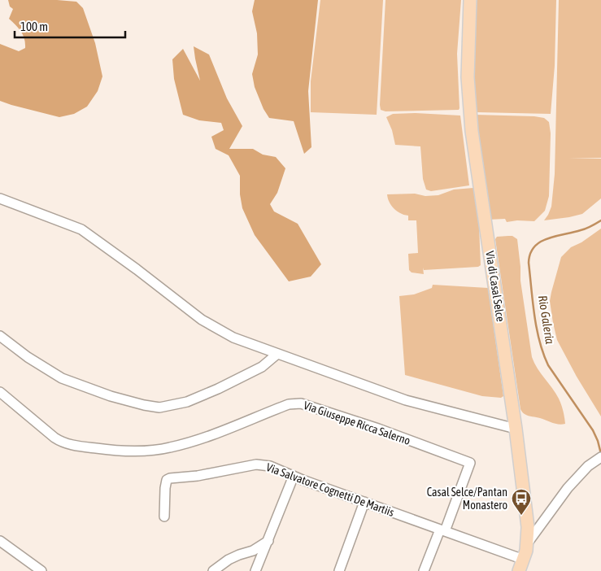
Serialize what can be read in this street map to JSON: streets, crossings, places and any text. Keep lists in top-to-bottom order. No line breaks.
{"streets":{"main road":["Via di Casal Selce"],"street":["Via Giuseppe Ricca Salerno","Via Salvatore Cognetti De Martiis"]},"crossings":[["Via di Casal Selce","Via Salvatore Cognetti De Martiis"],["Via Giuseppe Ricca Salerno","Via Salvatore Cognetti De Martiis"]],"water":["Rio Galeria"],"places":{"bus stop":["Casal Selce/Pantan Monastero"]},"scale_bar":"100 m"}
